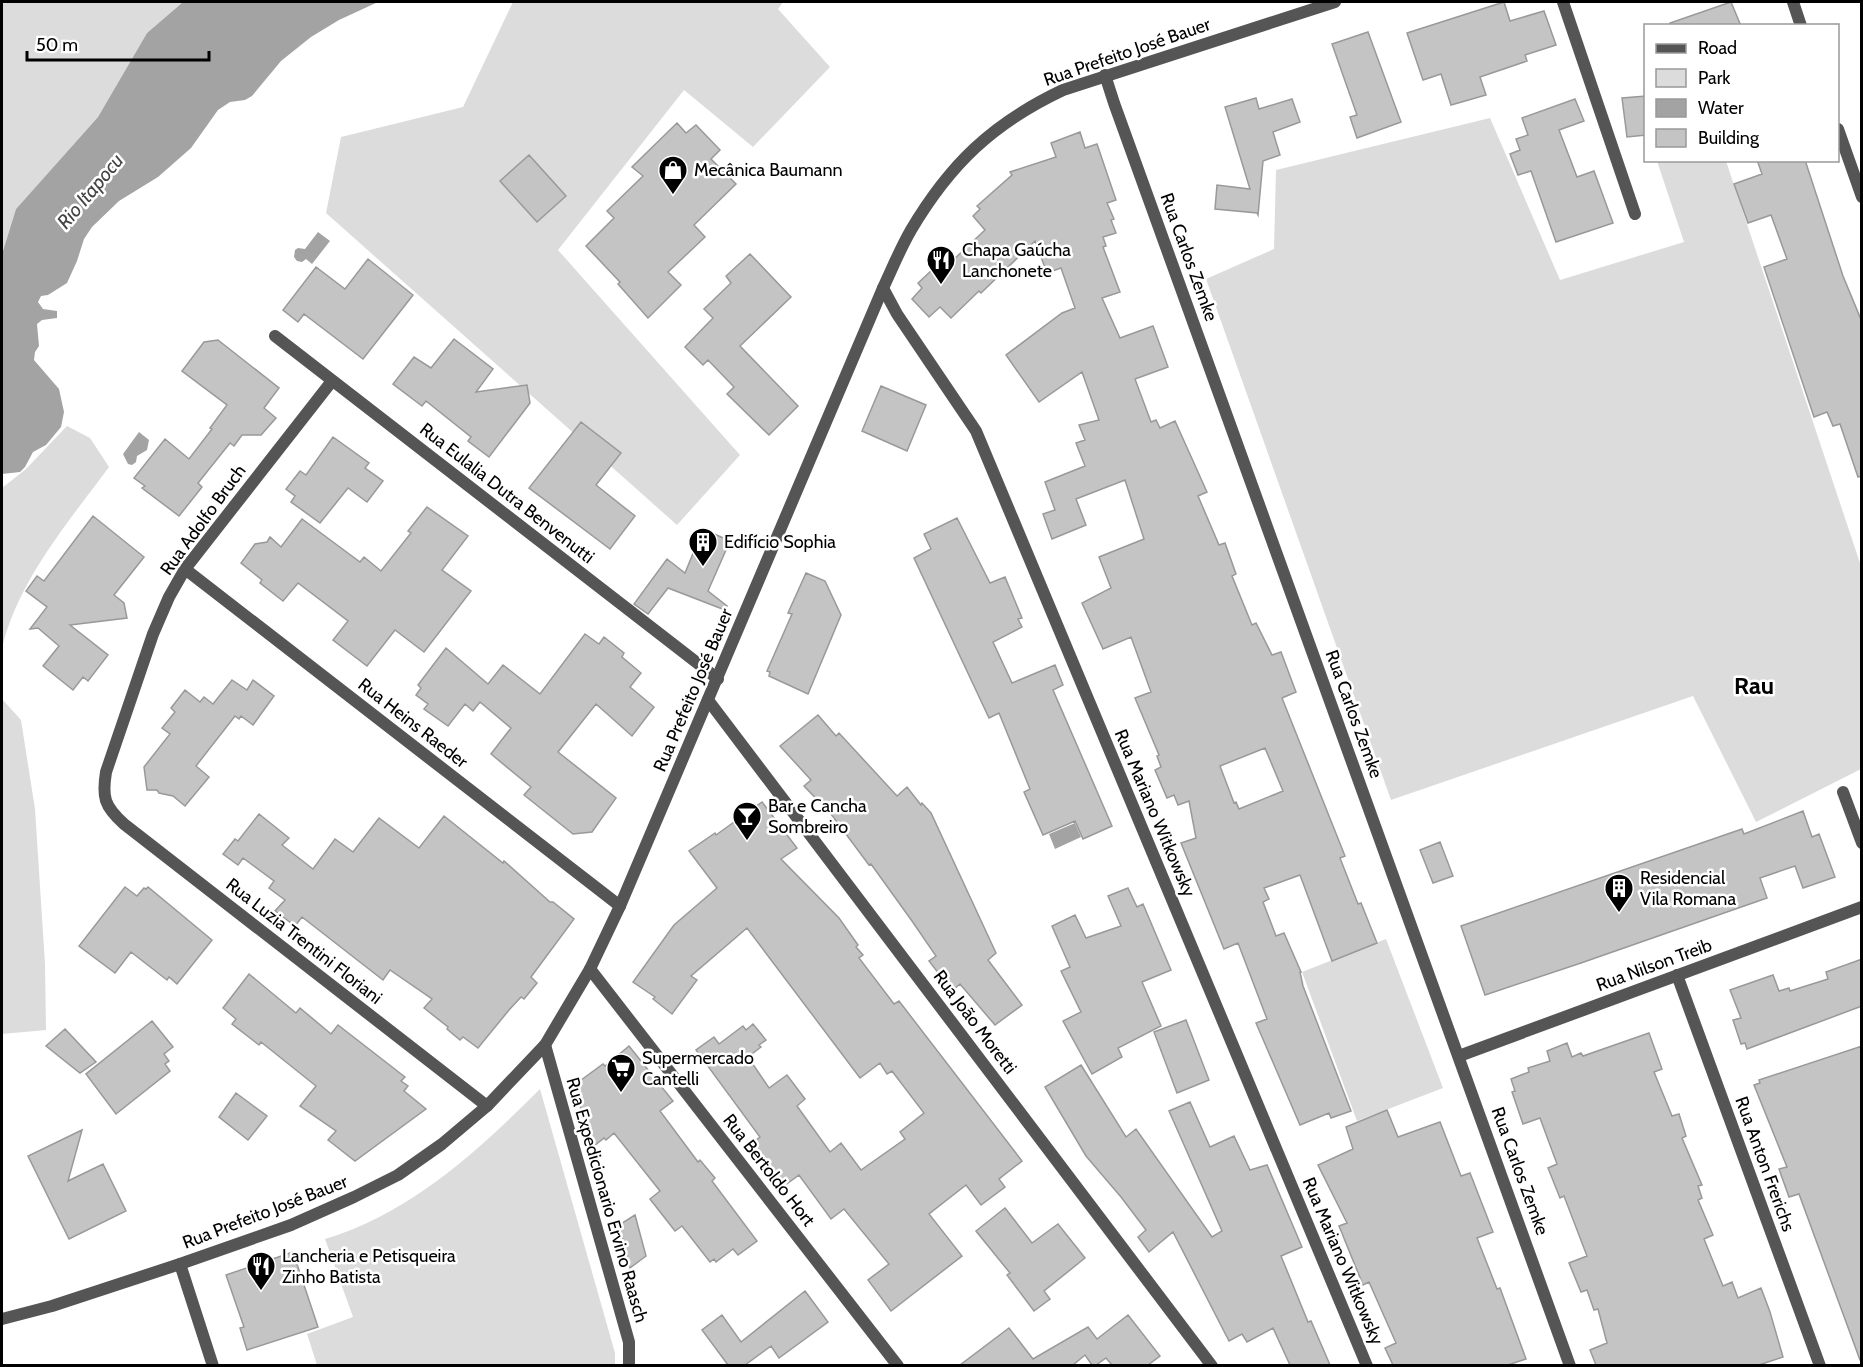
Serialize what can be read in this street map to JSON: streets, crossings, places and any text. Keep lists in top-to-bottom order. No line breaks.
{"streets":{"street":["Rua Prefeito José Bauer","Rua Carlos Zemke","Rua Eulalia Dutra Benvenutti","Rua Adolfo Bruch","Rua Heins Raeder","Rua Mariano Witkowsky","Rua Luzia Trentini Floriani","Rua Nilson Treib","Rua João Moretti","Rua Anton Frerichs","Rua Bertoldo Hort","Rua Expedicionario Ervino Raasch"]},"crossings":[["Rua Prefeito José Bauer","Rua Carlos Zemke"],["Rua Prefeito José Bauer","Rua Eulalia Dutra Benvenutti"],["Rua Prefeito José Bauer","Rua Heins Raeder"],["Rua Prefeito José Bauer","Rua Mariano Witkowsky"],["Rua Prefeito José Bauer","Rua Luzia Trentini Floriani"],["Rua Prefeito José Bauer","Rua João Moretti"],["Rua Prefeito José Bauer","Rua Bertoldo Hort"],["Rua Prefeito José Bauer","Rua Expedicionario Ervino Raasch"],["Rua Carlos Zemke","Rua Nilson Treib"],["Rua Eulalia Dutra Benvenutti","Rua Adolfo Bruch"],["Rua Adolfo Bruch","Rua Heins Raeder"],["Rua Adolfo Bruch","Rua Luzia Trentini Floriani"],["Rua Nilson Treib","Rua Anton Frerichs"]],"districts":["Rau"],"water":["Rio Itapocu"],"places":{"shop":["Mecânica Baumann"],"restaurant":["Chapa Gaúcha Lanchonete","Lancheria e Petisqueira Zinho Batista"],"building":["Edifício Sophia","Residencial Vila Romana"],"bar":["Bar e Cancha Sombreiro"],"supermarket":["Supermercado Cantelli"]},"legend":["Road","Park","Water","Building"],"scale_bar":"50 m"}
